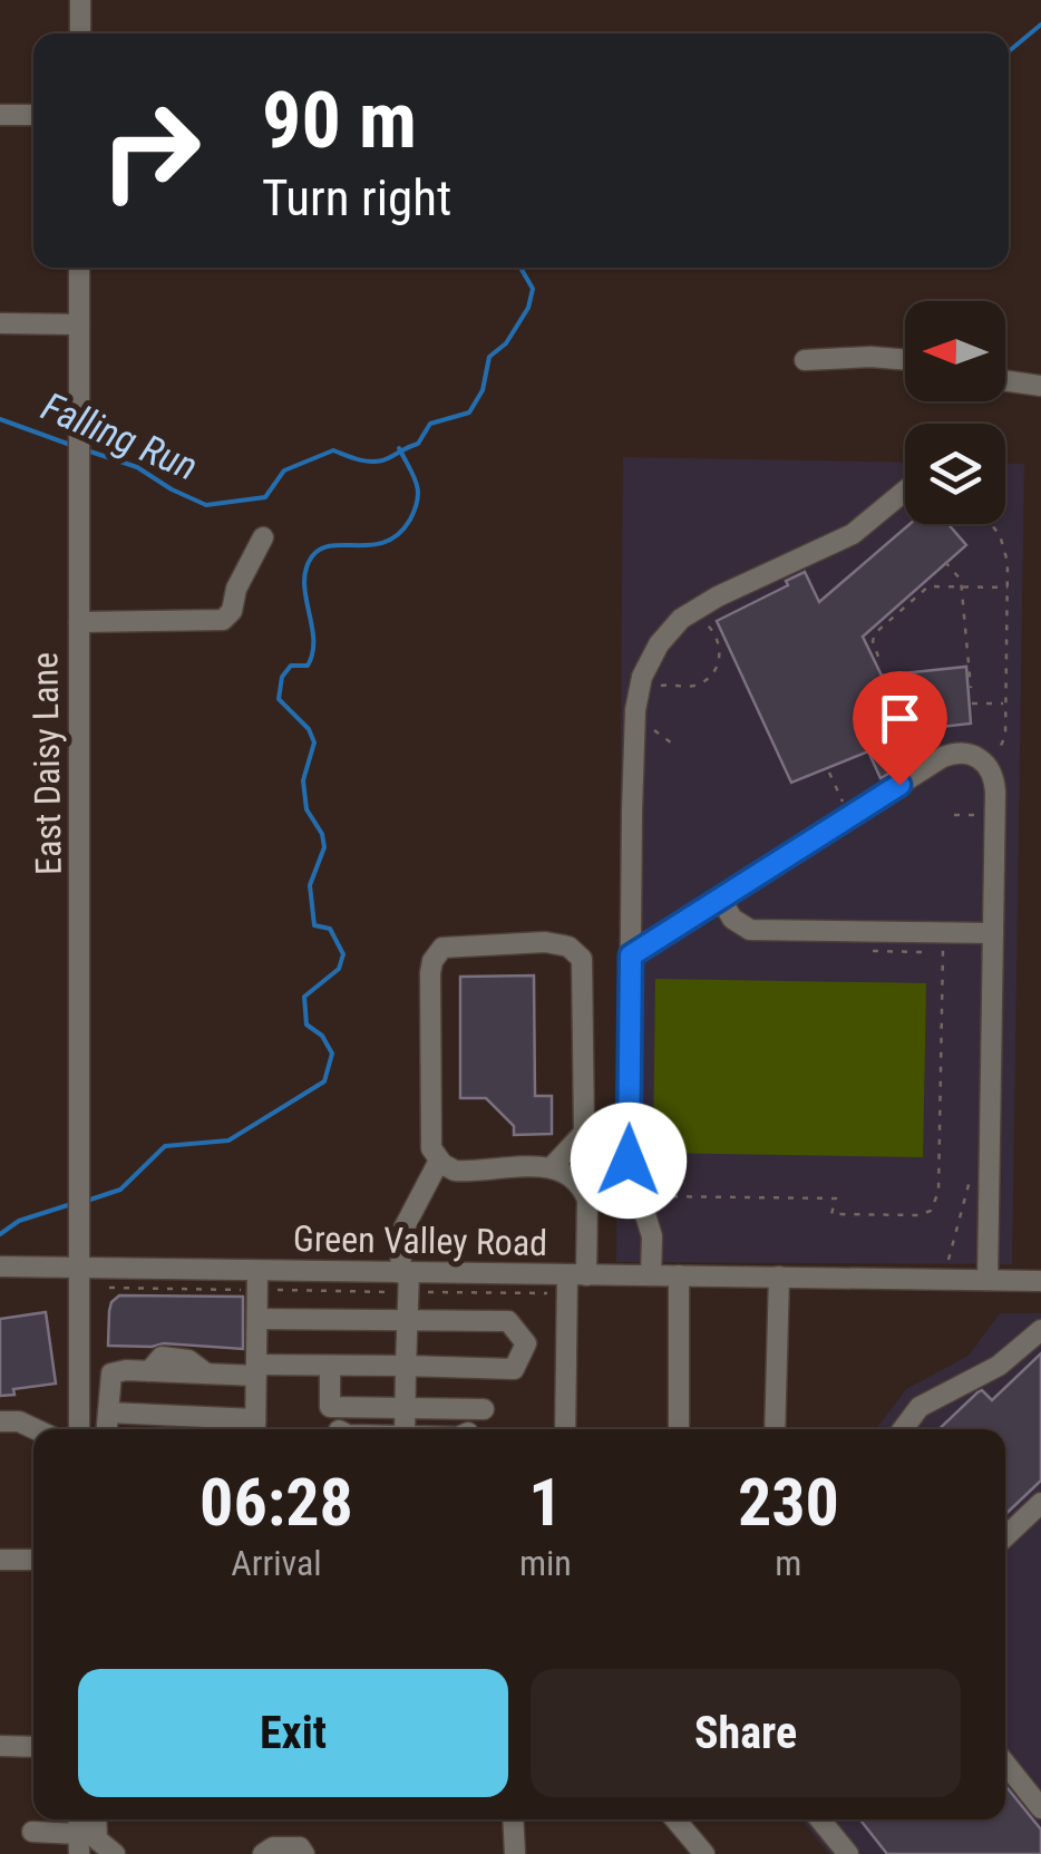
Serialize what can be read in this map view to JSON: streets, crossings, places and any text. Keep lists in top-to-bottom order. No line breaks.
{"streets":{"street":["East Daisy Lane","Green Valley Road"]},"crossings":[["East Daisy Lane","Green Valley Road"]],"water":["Falling Run"],"north":"left","page":{"turn":["90 m","Turn right"],"eta":["06:28","Arrival","1","min","230","m"],"buttons":["Exit","Share"]}}
